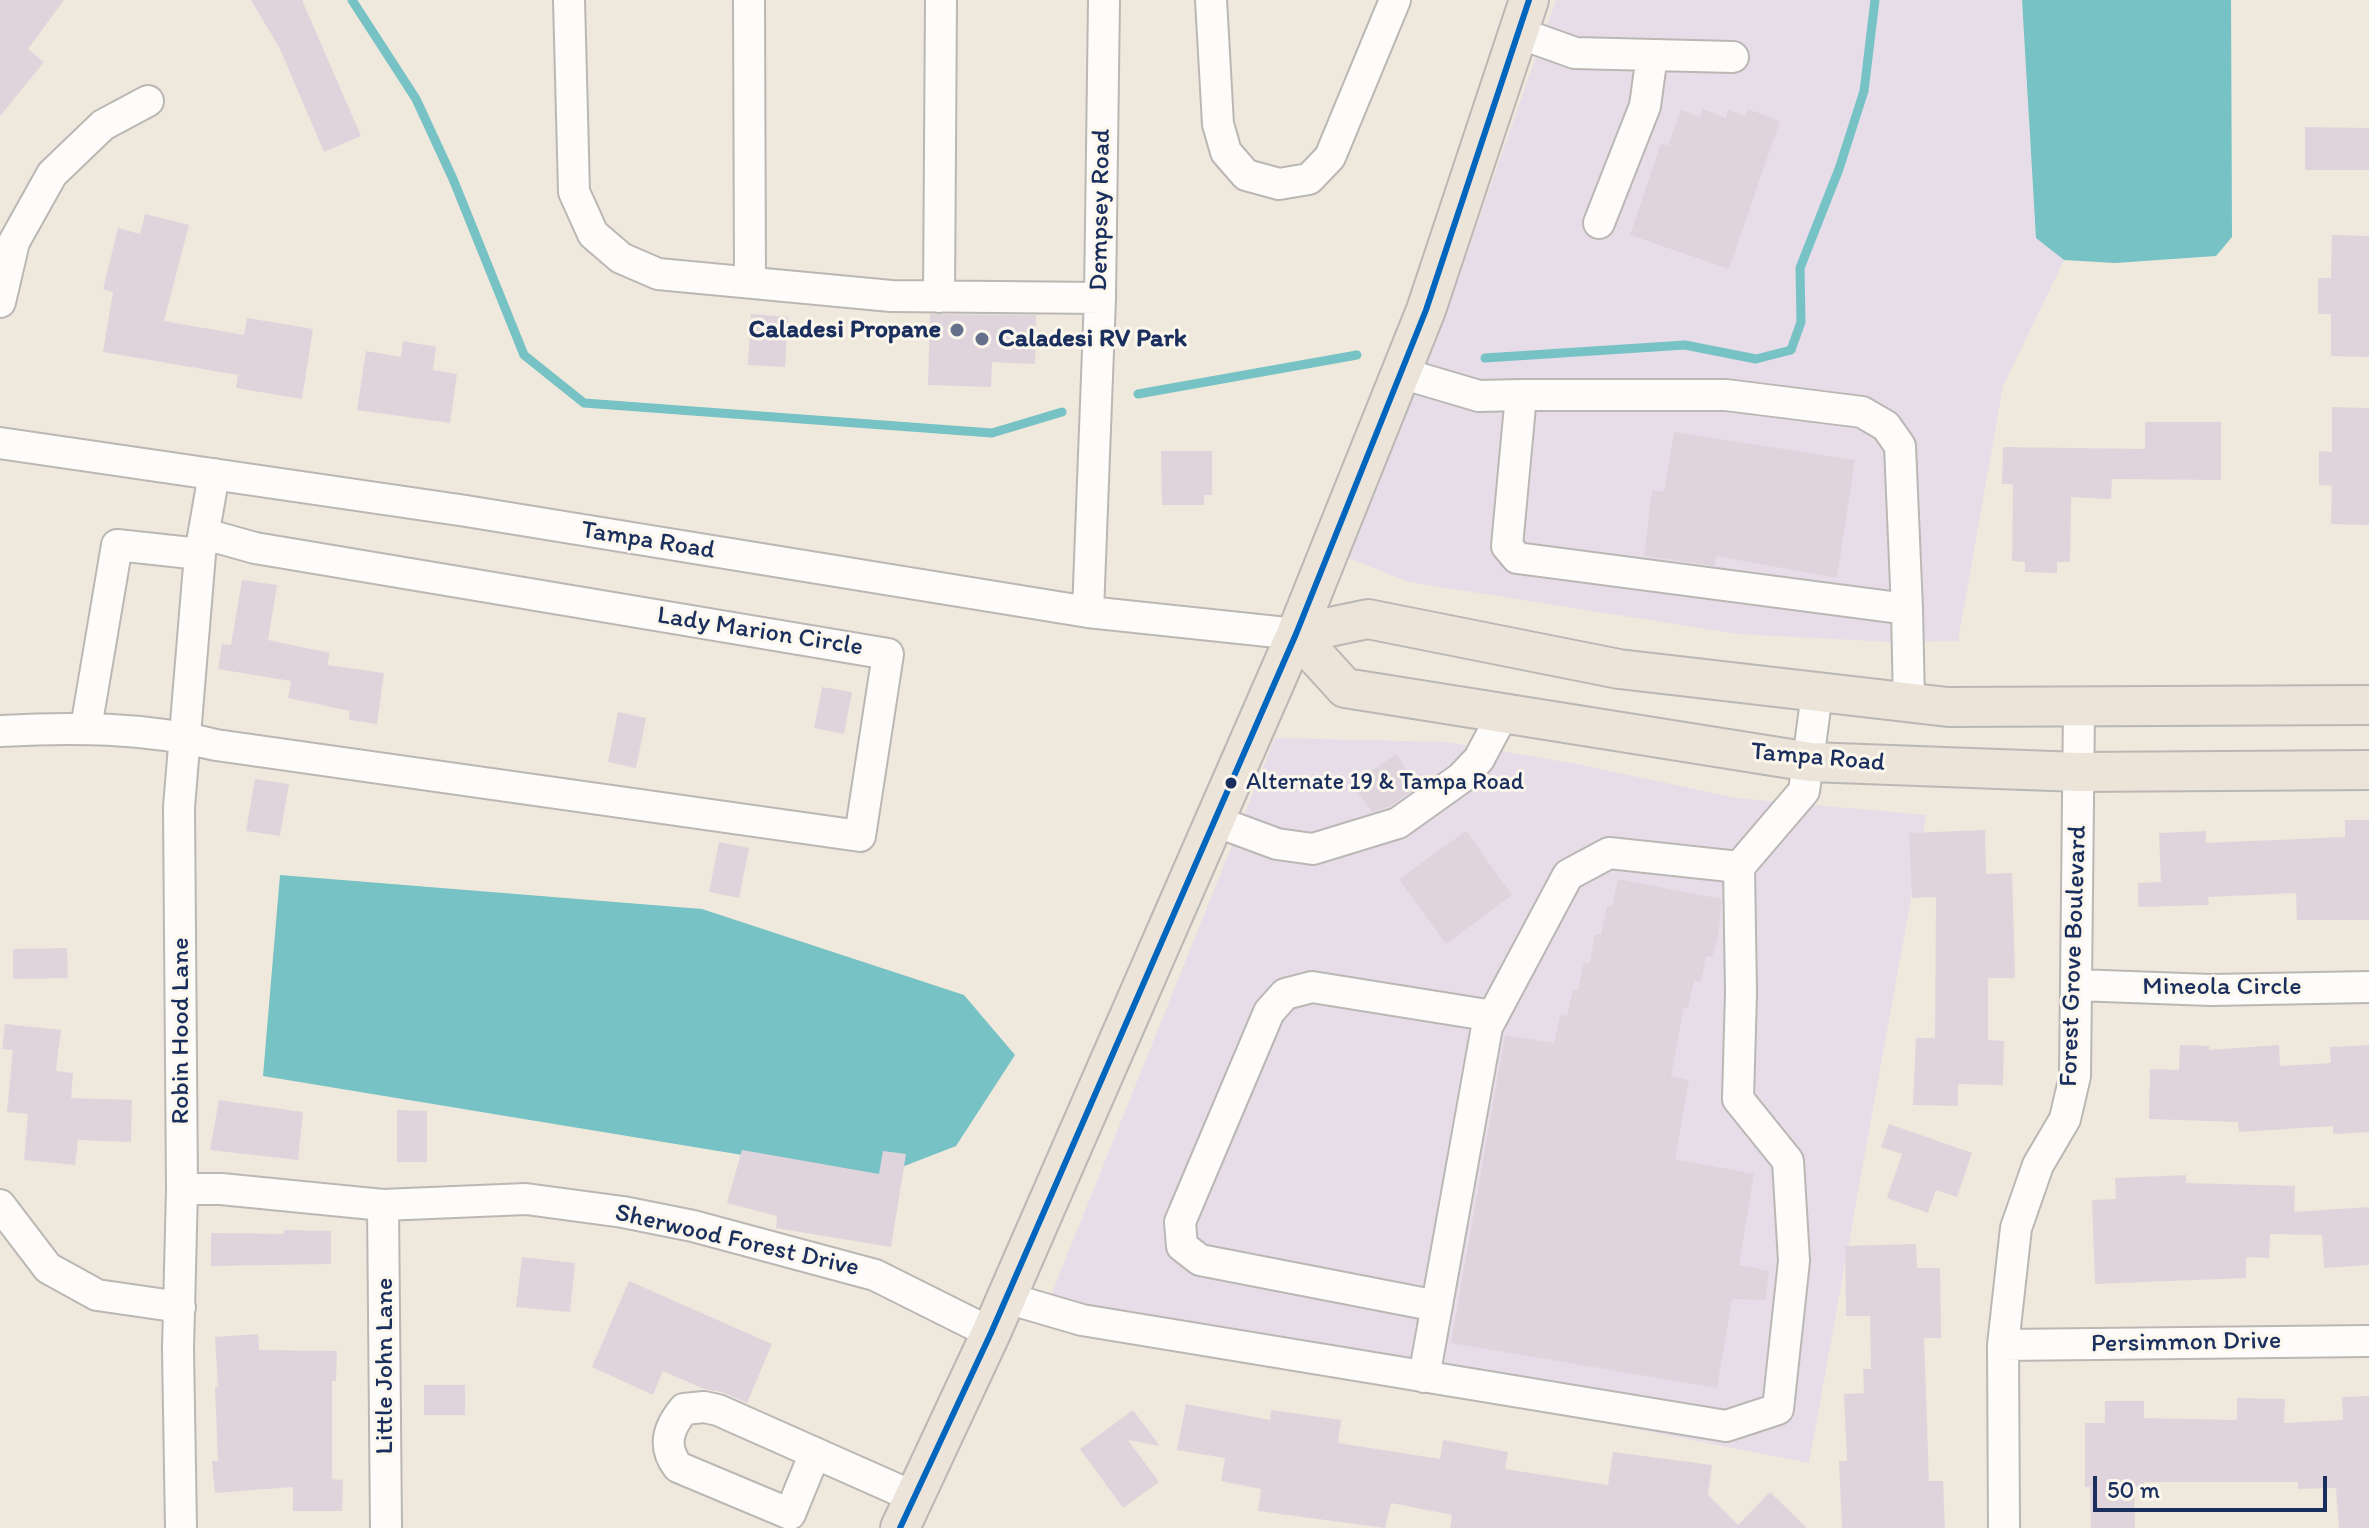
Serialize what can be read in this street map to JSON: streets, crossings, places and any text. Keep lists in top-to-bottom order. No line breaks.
{"streets":{"main road":["Tampa Road"],"street":["Dempsey Road","Lady Marion Circle","Forest Grove Boulevard","Mineola Circle","Robin Hood Lane","Sherwood Forest Drive","Persimmon Drive","Little John Lane"]},"crossings":[["Dempsey Road","Tampa Road"],["Tampa Road","Forest Grove Boulevard"],["Tampa Road","Robin Hood Lane"],["Lady Marion Circle","Robin Hood Lane"],["Forest Grove Boulevard","Mineola Circle"],["Forest Grove Boulevard","Persimmon Drive"],["Robin Hood Lane","Sherwood Forest Drive"],["Sherwood Forest Drive","Little John Lane"]],"places":["Caladesi Propane","Caladesi RV Park","Alternate 19 & Tampa Road"],"scale_bar":"50 m"}
